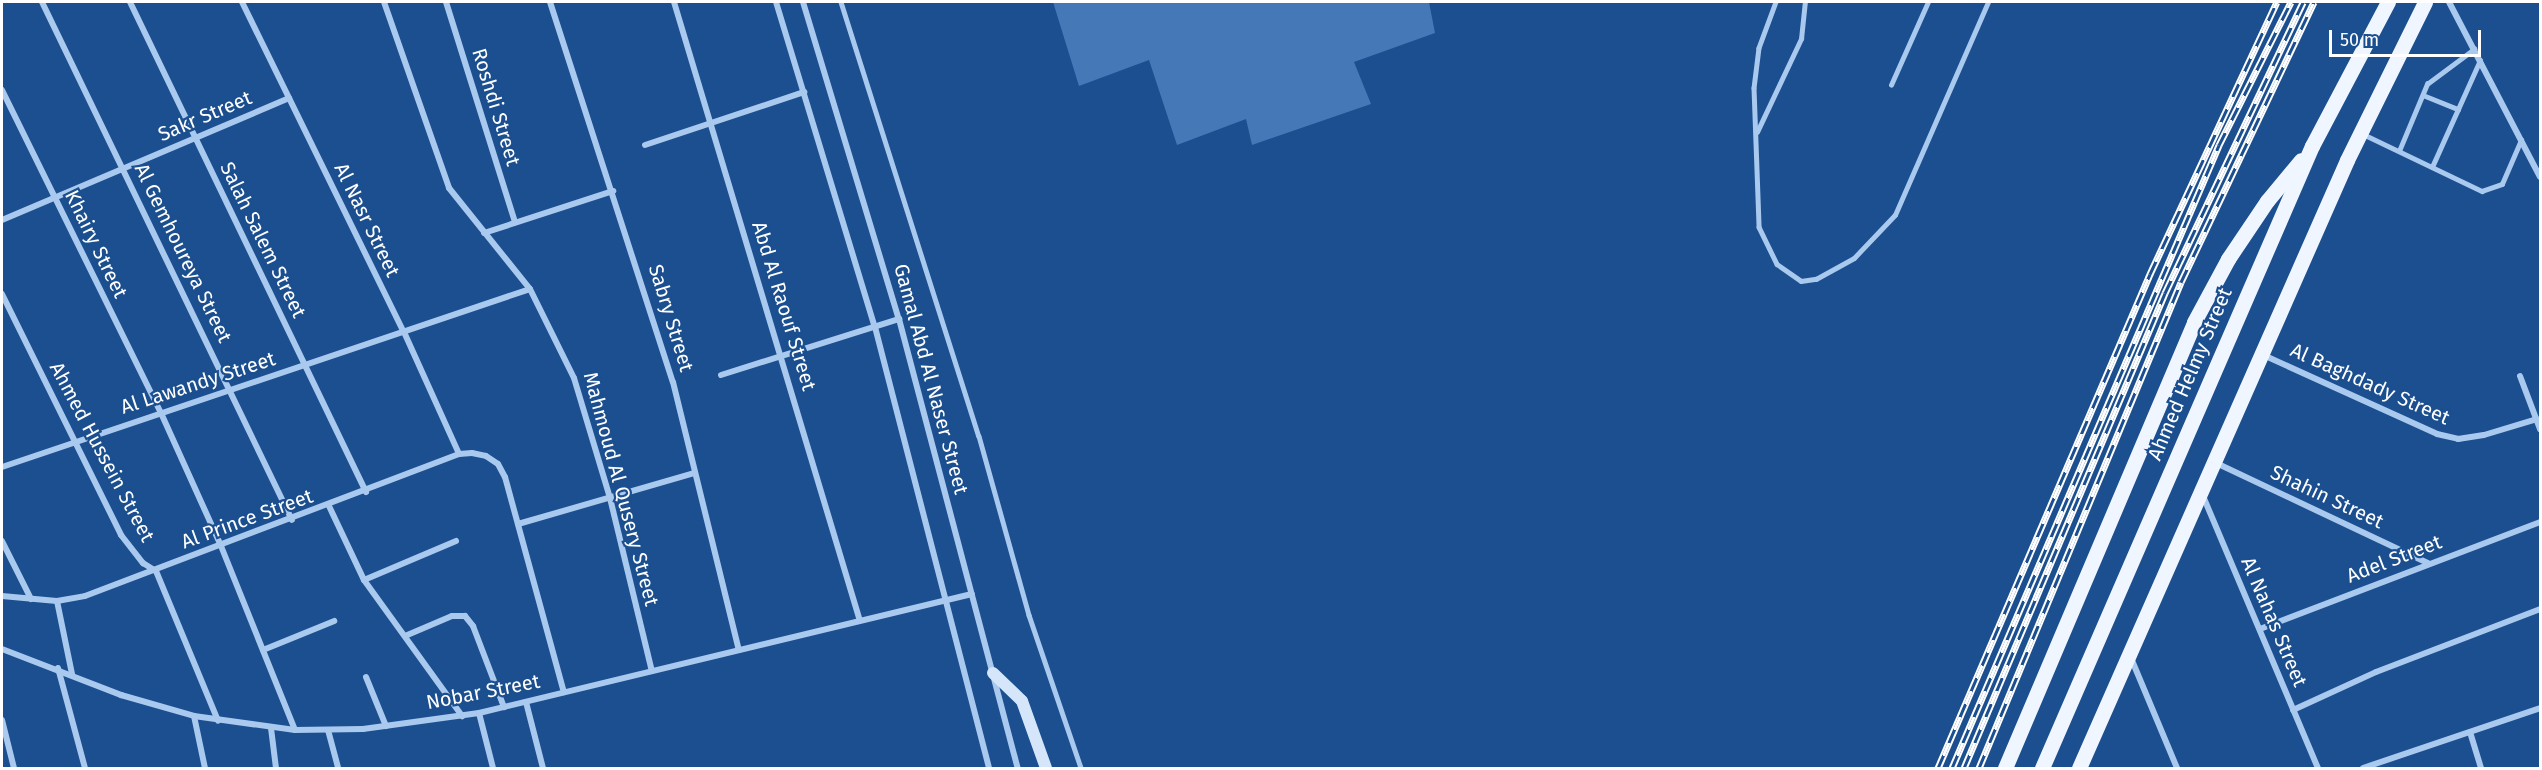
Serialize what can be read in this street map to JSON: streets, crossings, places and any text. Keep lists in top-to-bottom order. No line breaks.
{"streets":{"main road":["Ahmed Helmy Street"],"street":["Roshdi Street","Sakr Street","Al Nasr Street","Salah Salem Street","Khairy Street","Al Gemhoureya Street","Abd Al Raouf Street","Sabry Street","Gamal Abd Al Naser Street","Al Lawandy Street","Al Baghdady Street","Ahmed Hussein Street","Mahmoud Al Qusery Street","Shahin Street","Al Prince Street","Adel Street","Al Nahas Street","Nobar Street"]},"crossings":[["Sakr Street","Al Nasr Street"],["Sakr Street","Salah Salem Street"],["Sakr Street","Khairy Street"],["Sakr Street","Al Gemhoureya Street"],["Al Nasr Street","Al Lawandy Street"],["Al Nasr Street","Al Prince Street"],["Salah Salem Street","Al Lawandy Street"],["Salah Salem Street","Al Prince Street"],["Khairy Street","Al Lawandy Street"],["Khairy Street","Al Prince Street"],["Khairy Street","Nobar Street"],["Al Gemhoureya Street","Al Lawandy Street"],["Al Gemhoureya Street","Al Prince Street"],["Abd Al Raouf Street","Nobar Street"],["Sabry Street","Nobar Street"],["Gamal Abd Al Naser Street","Nobar Street"],["Al Lawandy Street","Ahmed Hussein Street"],["Al Lawandy Street","Mahmoud Al Qusery Street"],["Ahmed Hussein Street","Al Prince Street"],["Ahmed Hussein Street","Nobar Street"],["Mahmoud Al Qusery Street","Nobar Street"],["Shahin Street","Adel Street"],["Adel Street","Al Nahas Street"]],"scale_bar":"50 m"}
